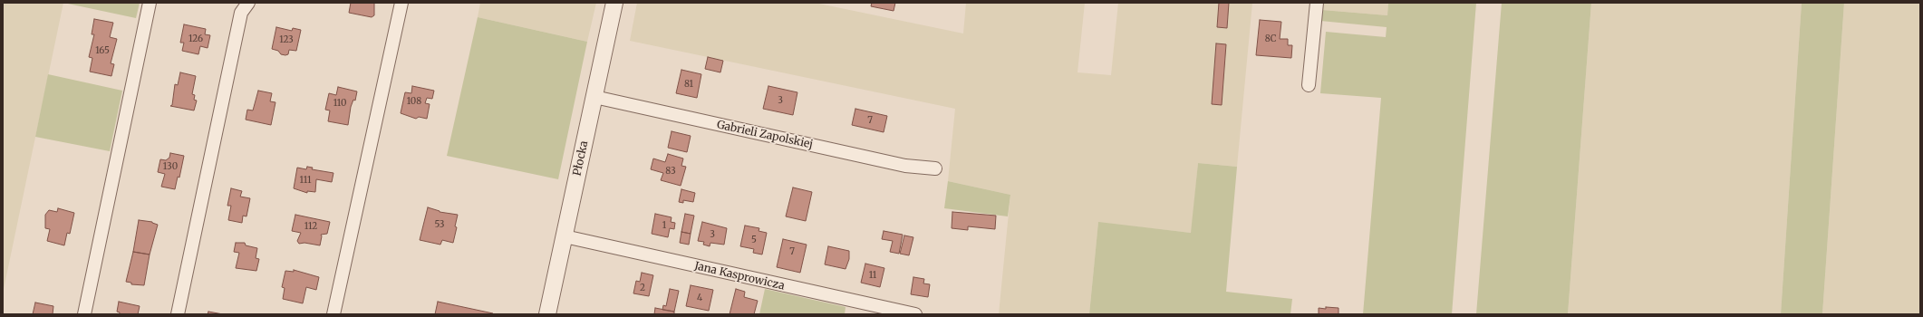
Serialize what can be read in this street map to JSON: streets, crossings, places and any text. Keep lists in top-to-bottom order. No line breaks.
{"streets":{"street":["Gabrieli Zapolskiej","Płocka","Jana Kasprowicza"]},"crossings":[["Gabrieli Zapolskiej","Płocka"],["Płocka","Jana Kasprowicza"]],"house_numbers":["126","8C","123","165","81","3","108","110","7","130","83","111","53","1","112","3","5","7","11","2","4"]}
